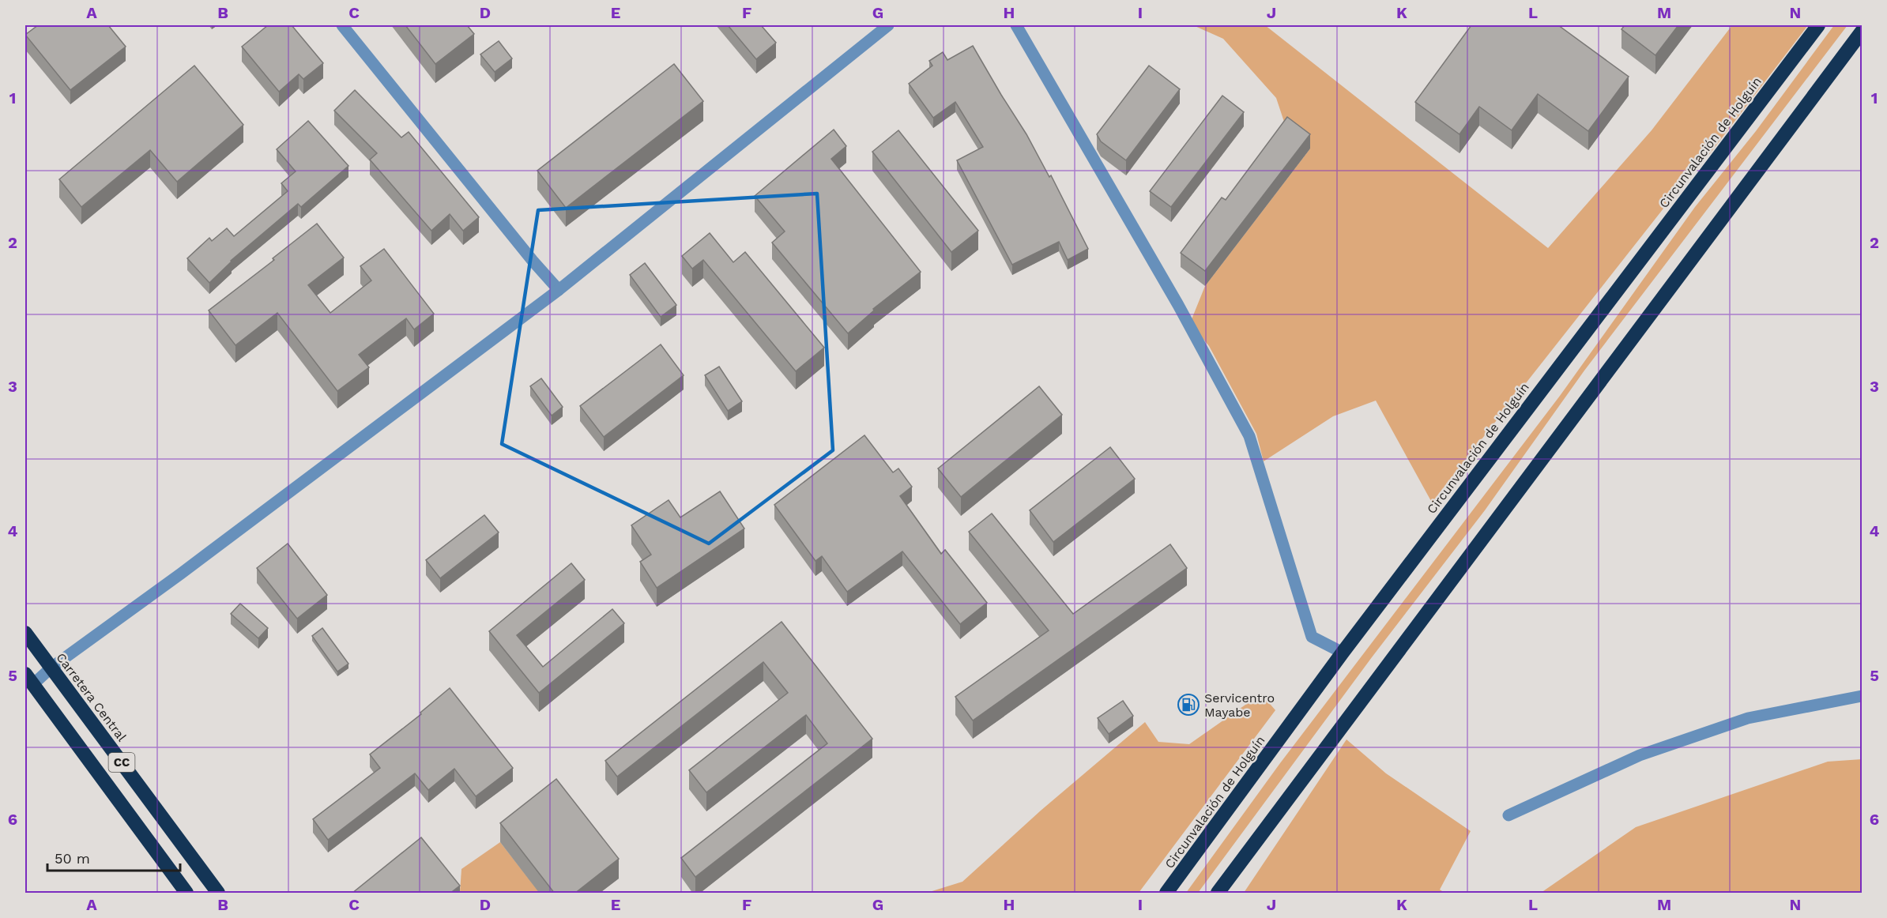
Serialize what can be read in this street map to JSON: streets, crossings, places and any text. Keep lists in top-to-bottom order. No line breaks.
{"streets":{"highway":["Circunvalación de Holguín","Carretera Central","CC"]},"places":{"fuel station":["Servicentro Mayabe"]},"scale_bar":"50 m","grid":{"columns":["A","B","C","D","E","F","G","H","I","J","K","L","M","N"],"rows":["1","2","3","4","5","6"]}}
